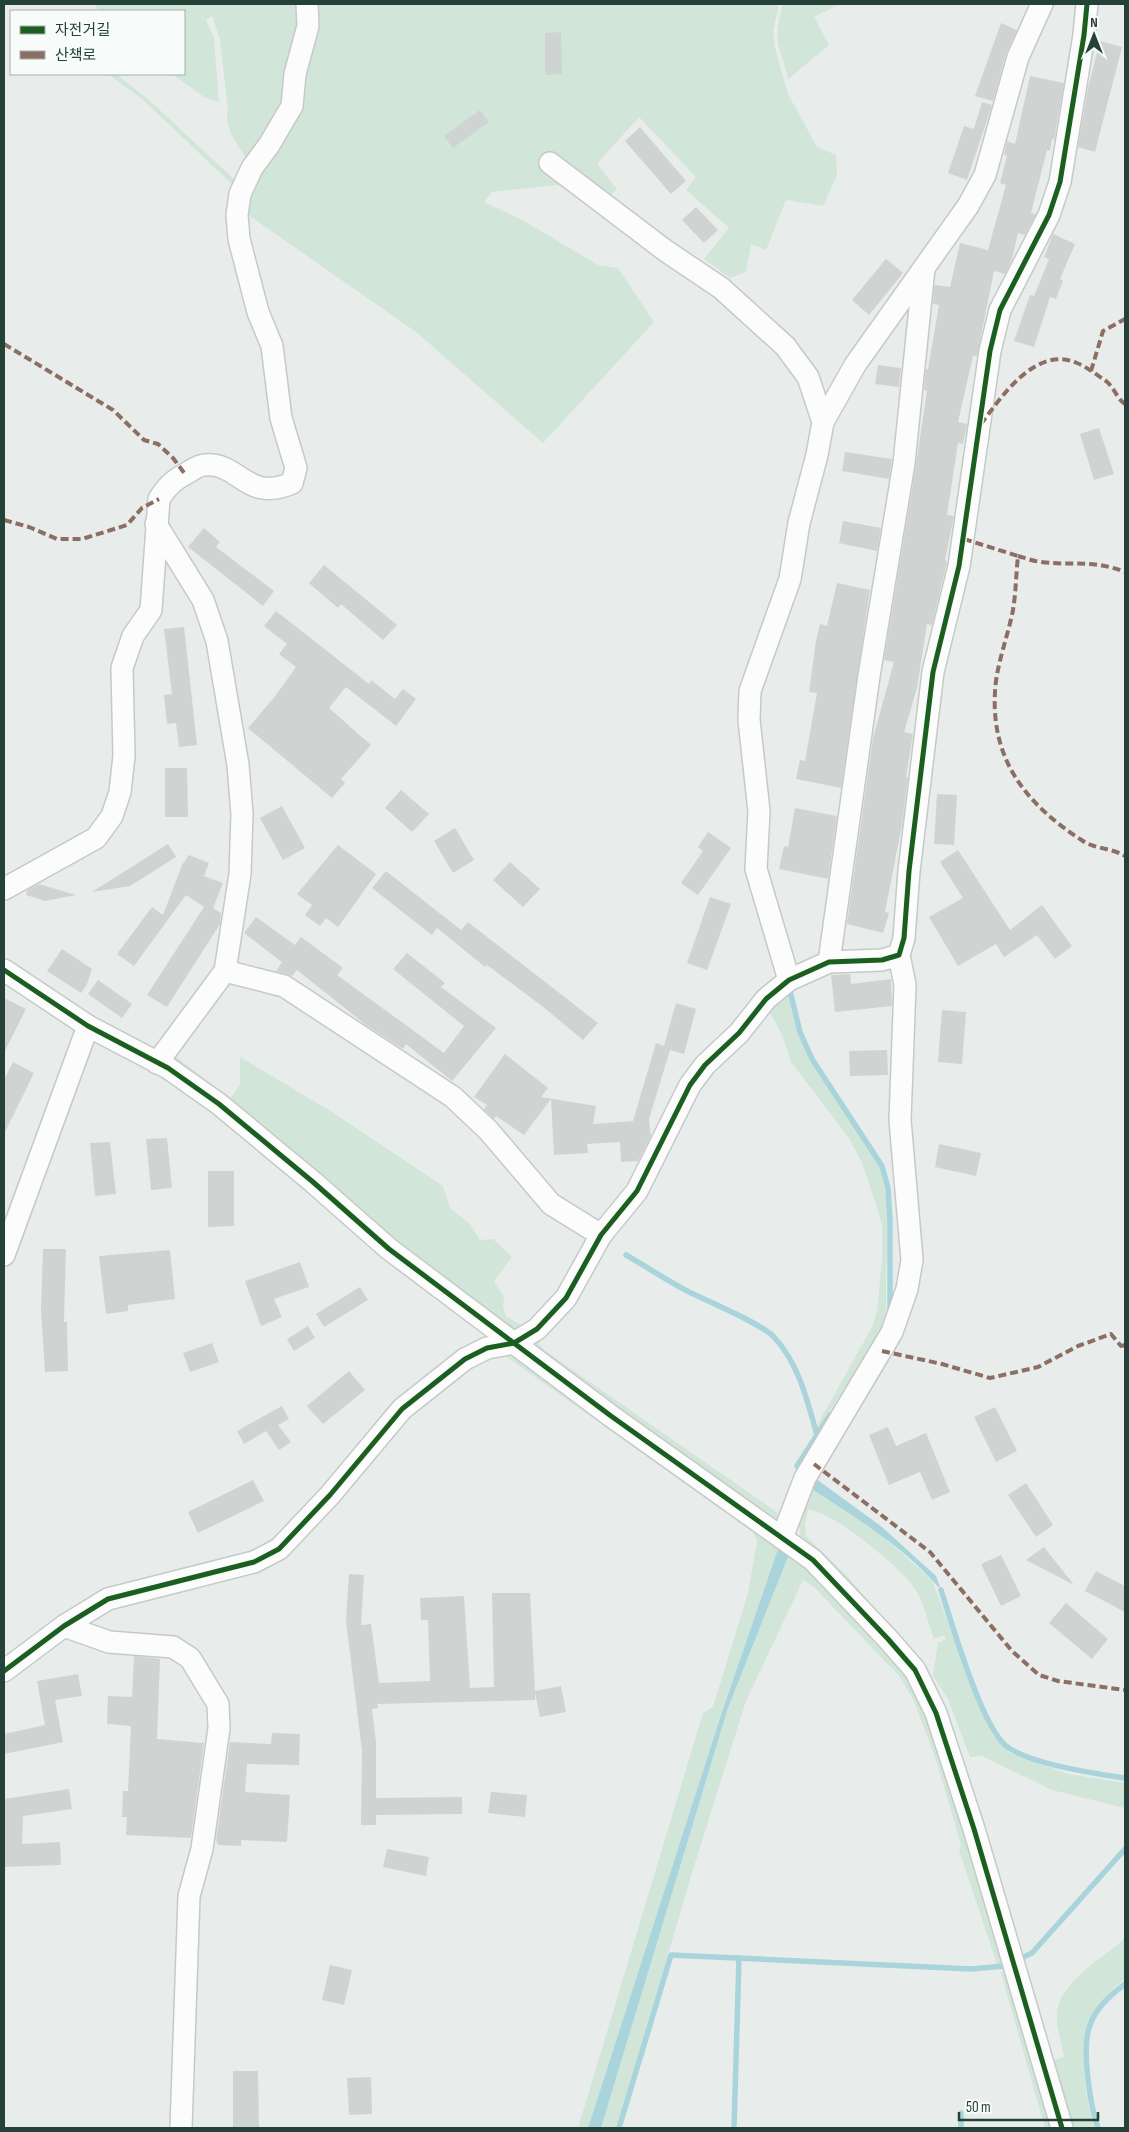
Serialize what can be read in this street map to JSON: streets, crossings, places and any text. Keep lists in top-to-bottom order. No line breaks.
{"legend":["자전거길","산책로"],"scale_bar":"50 m","north":"top"}
